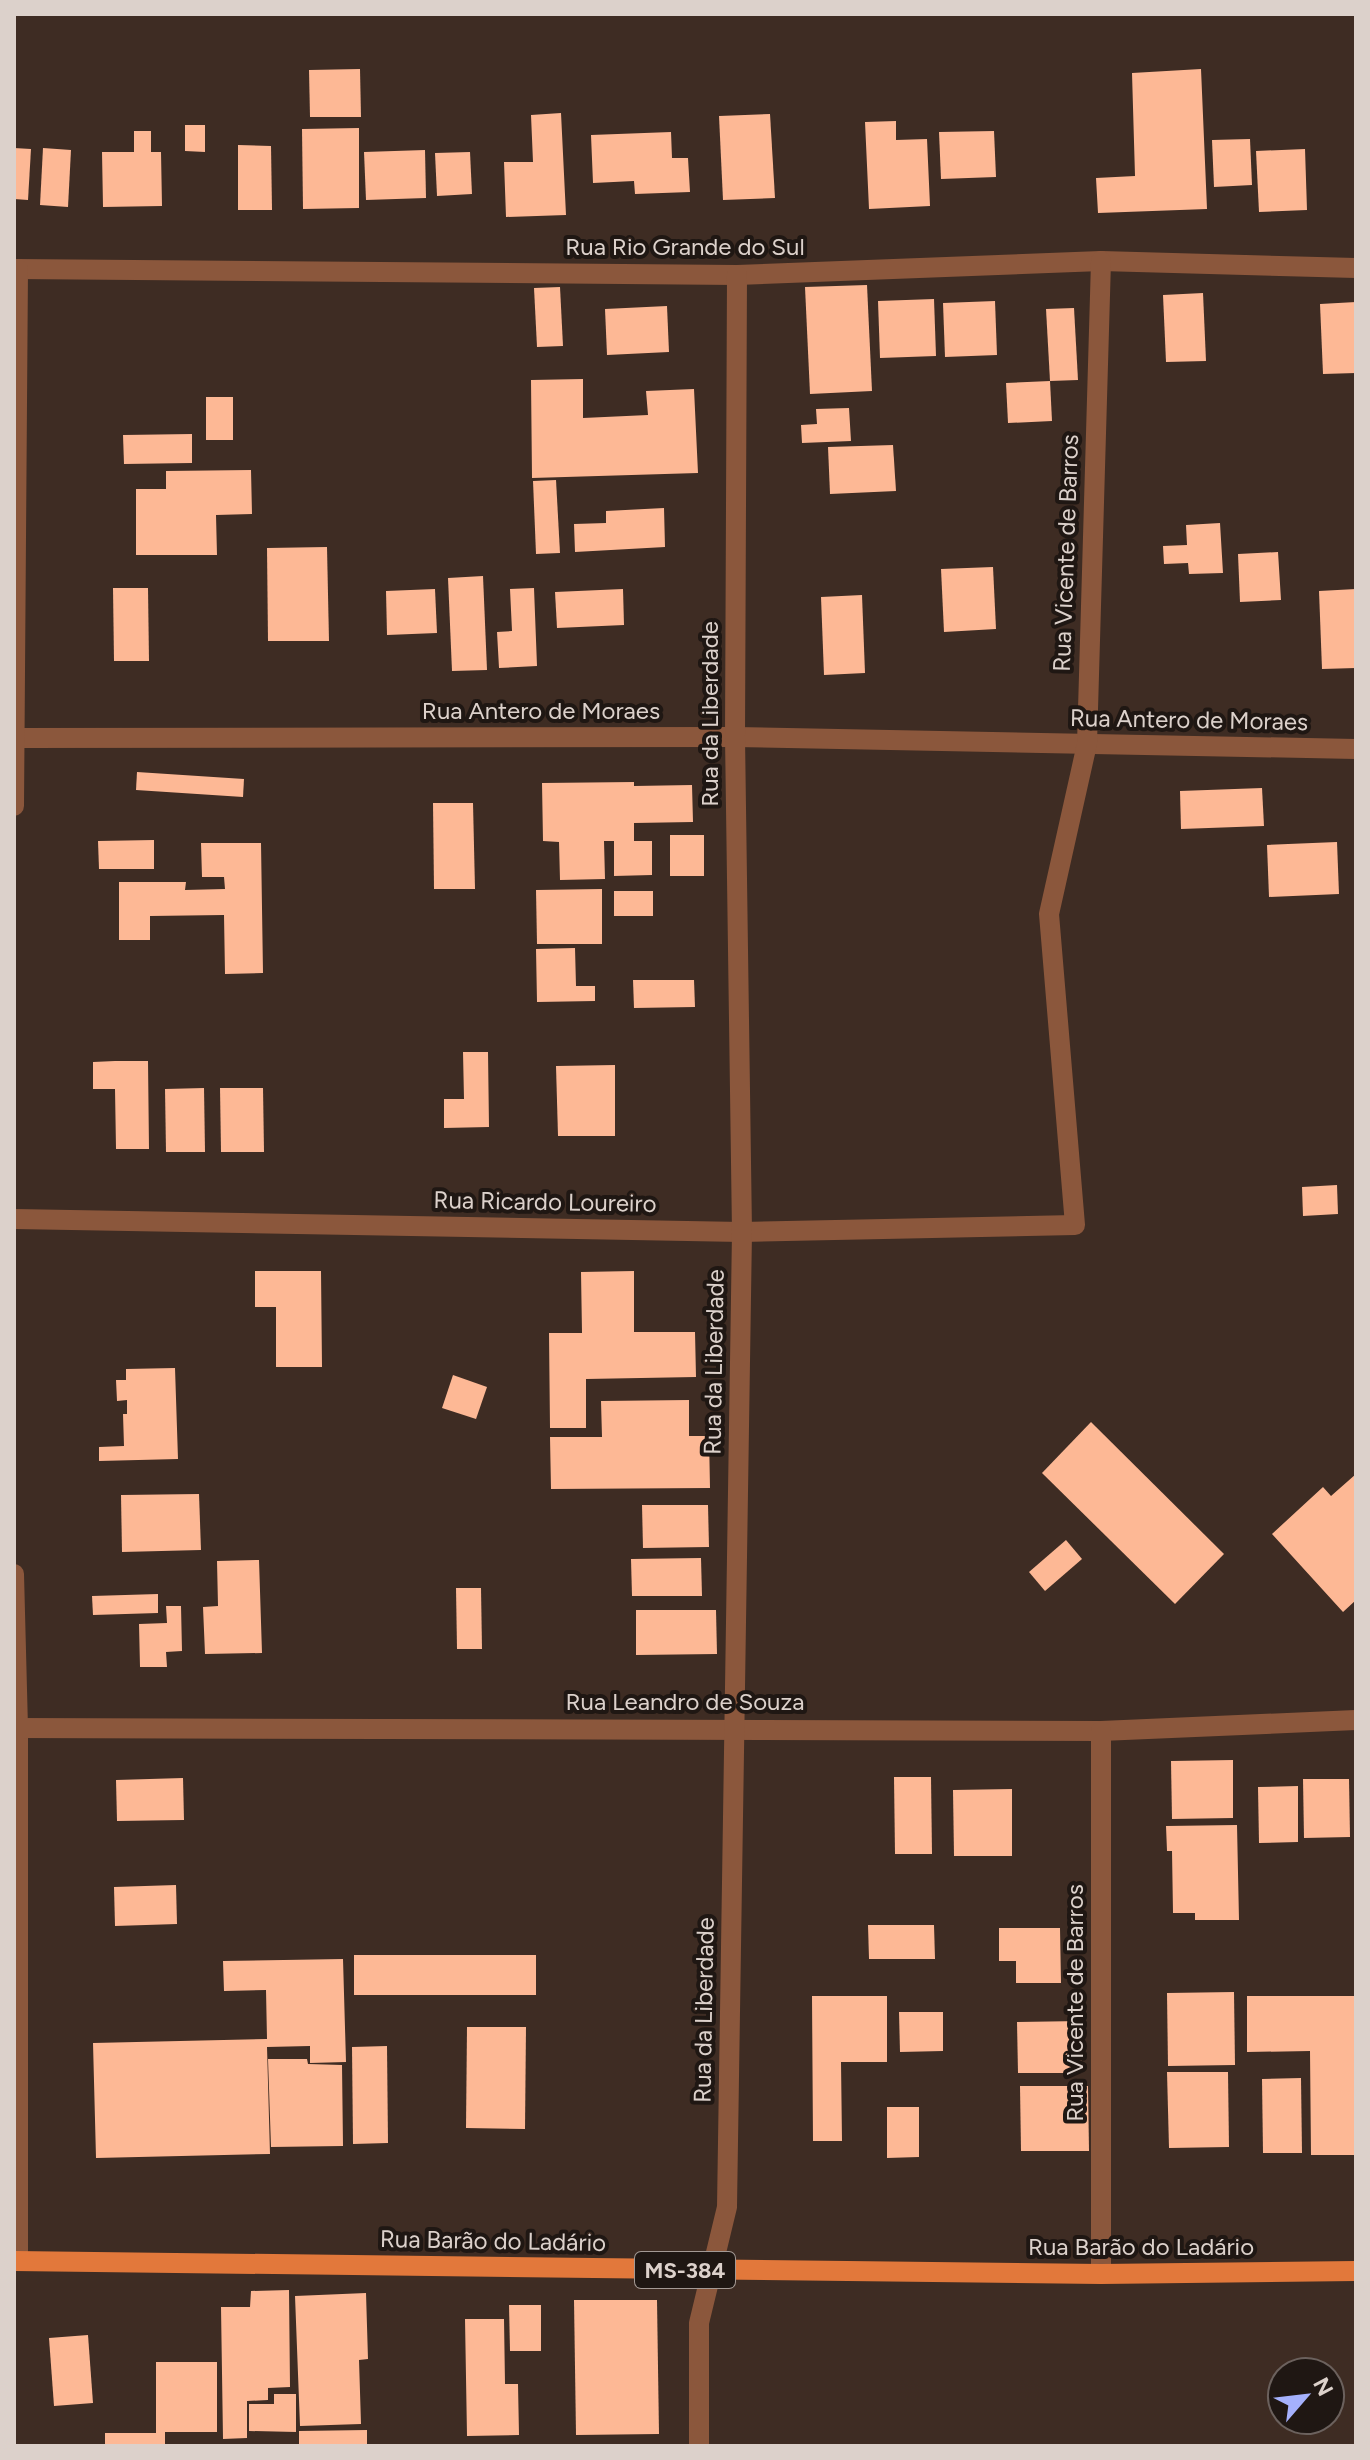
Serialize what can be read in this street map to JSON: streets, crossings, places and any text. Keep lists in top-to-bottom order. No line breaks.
{"streets":{"main road":["Rua Barão do Ladário","MS-384"],"street":["Rua Rio Grande do Sul","Rua Vicente de Barros","Rua Antero de Moraes","Rua da Liberdade","Rua Ricardo Loureiro","Rua Leandro de Souza"]},"crossings":[["Rua Rio Grande do Sul","Rua Vicente de Barros"],["Rua Rio Grande do Sul","Rua da Liberdade"],["Rua Vicente de Barros","Rua Antero de Moraes"],["Rua Vicente de Barros","Rua Ricardo Loureiro"],["Rua Vicente de Barros","Rua Leandro de Souza"],["Rua Vicente de Barros","Rua Barão do Ladário"],["Rua Antero de Moraes","Rua da Liberdade"],["Rua da Liberdade","Rua Ricardo Loureiro"],["Rua da Liberdade","Rua Leandro de Souza"],["Rua da Liberdade","Rua Barão do Ladário"]],"north":"top right"}
